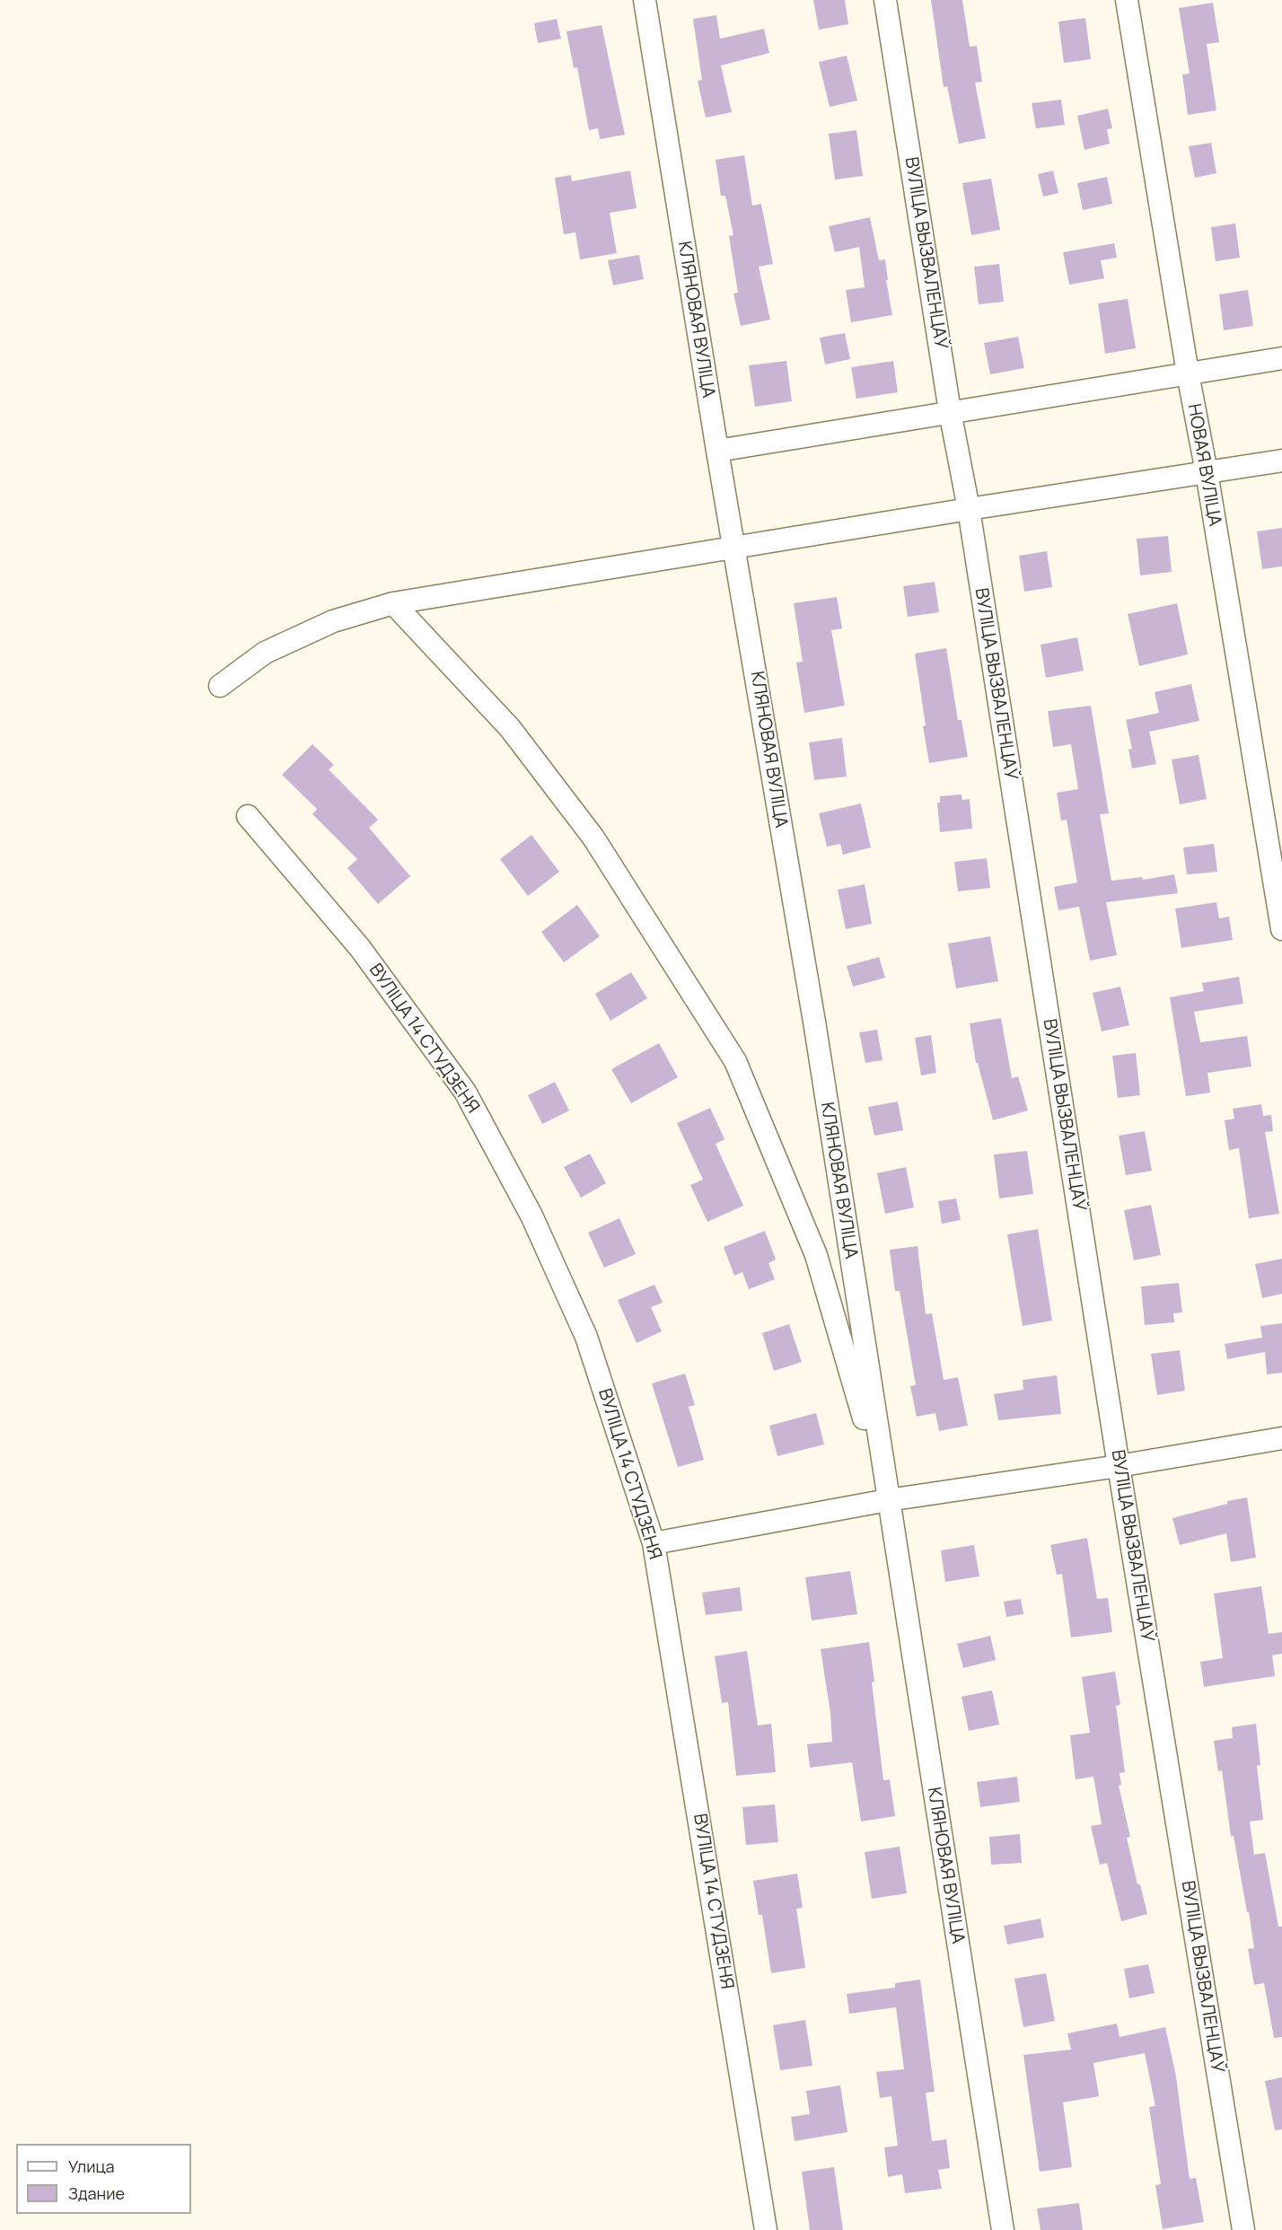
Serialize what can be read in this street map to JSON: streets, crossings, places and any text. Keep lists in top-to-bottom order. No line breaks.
{"streets":{"street":["ВУЛІЦА ВЫЗВАЛЕНЦАЎ","КЛЯНОВАЯ ВУЛІЦА","НОВАЯ ВУЛІЦА","ВУЛІЦА 14 СТУДЗЕНЯ"]},"legend":["Улица","Здание"]}
